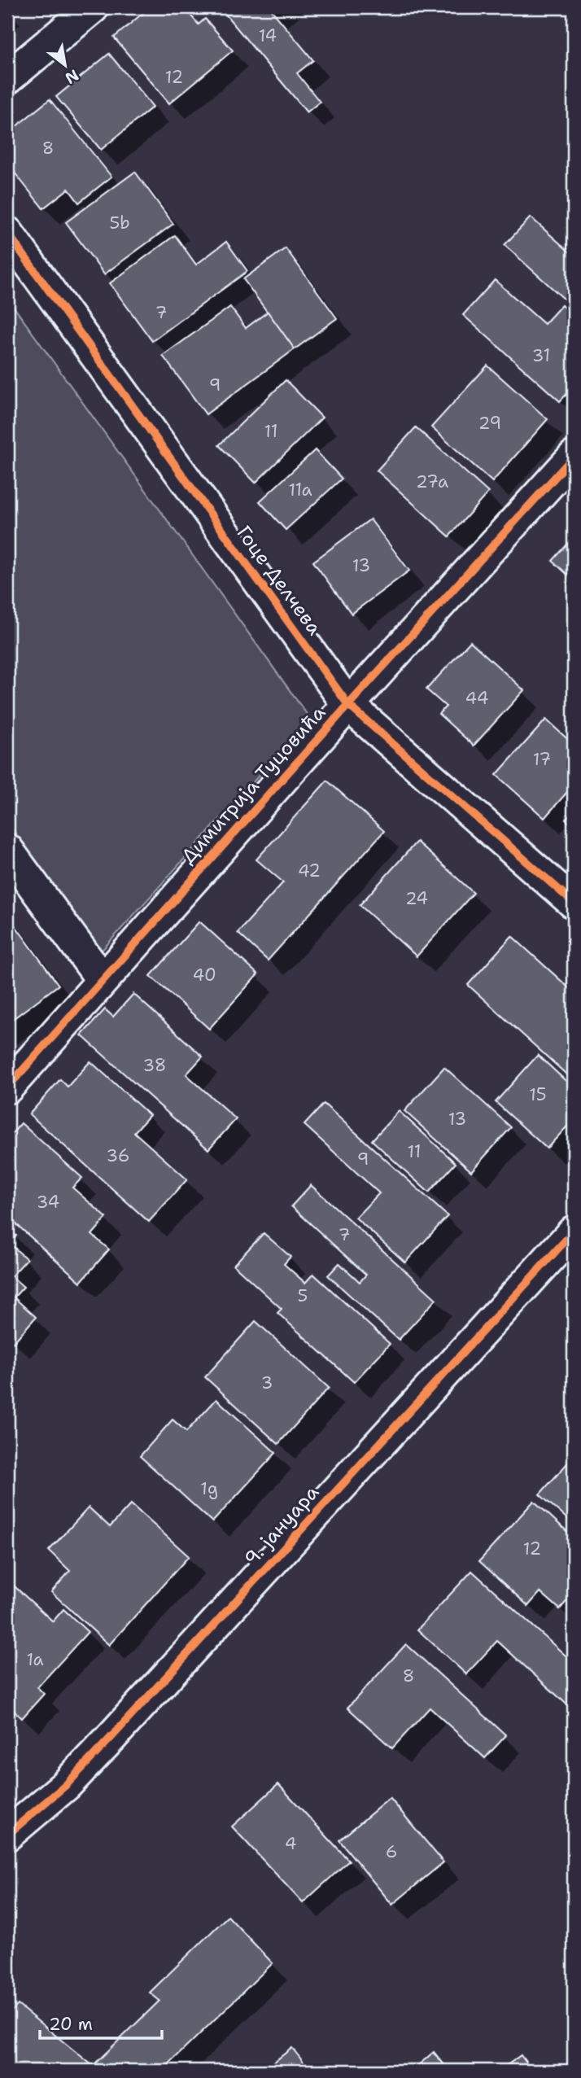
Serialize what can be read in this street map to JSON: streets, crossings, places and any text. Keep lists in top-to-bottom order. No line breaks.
{"streets":{"street":["Гоце Делчева","Димитрија Туцовића","9. јануара"]},"crossings":[["Гоце Делчева","Димитрија Туцовића"]],"house_numbers":["14","12","8","5b","7","31","9","29","11","27a","11a","13","44","17","42","24","40","38","15","13","11","36","9","34","7","5","3","1g","12","1a","8","4","6"],"scale_bar":"20 m","north":"bottom right"}
